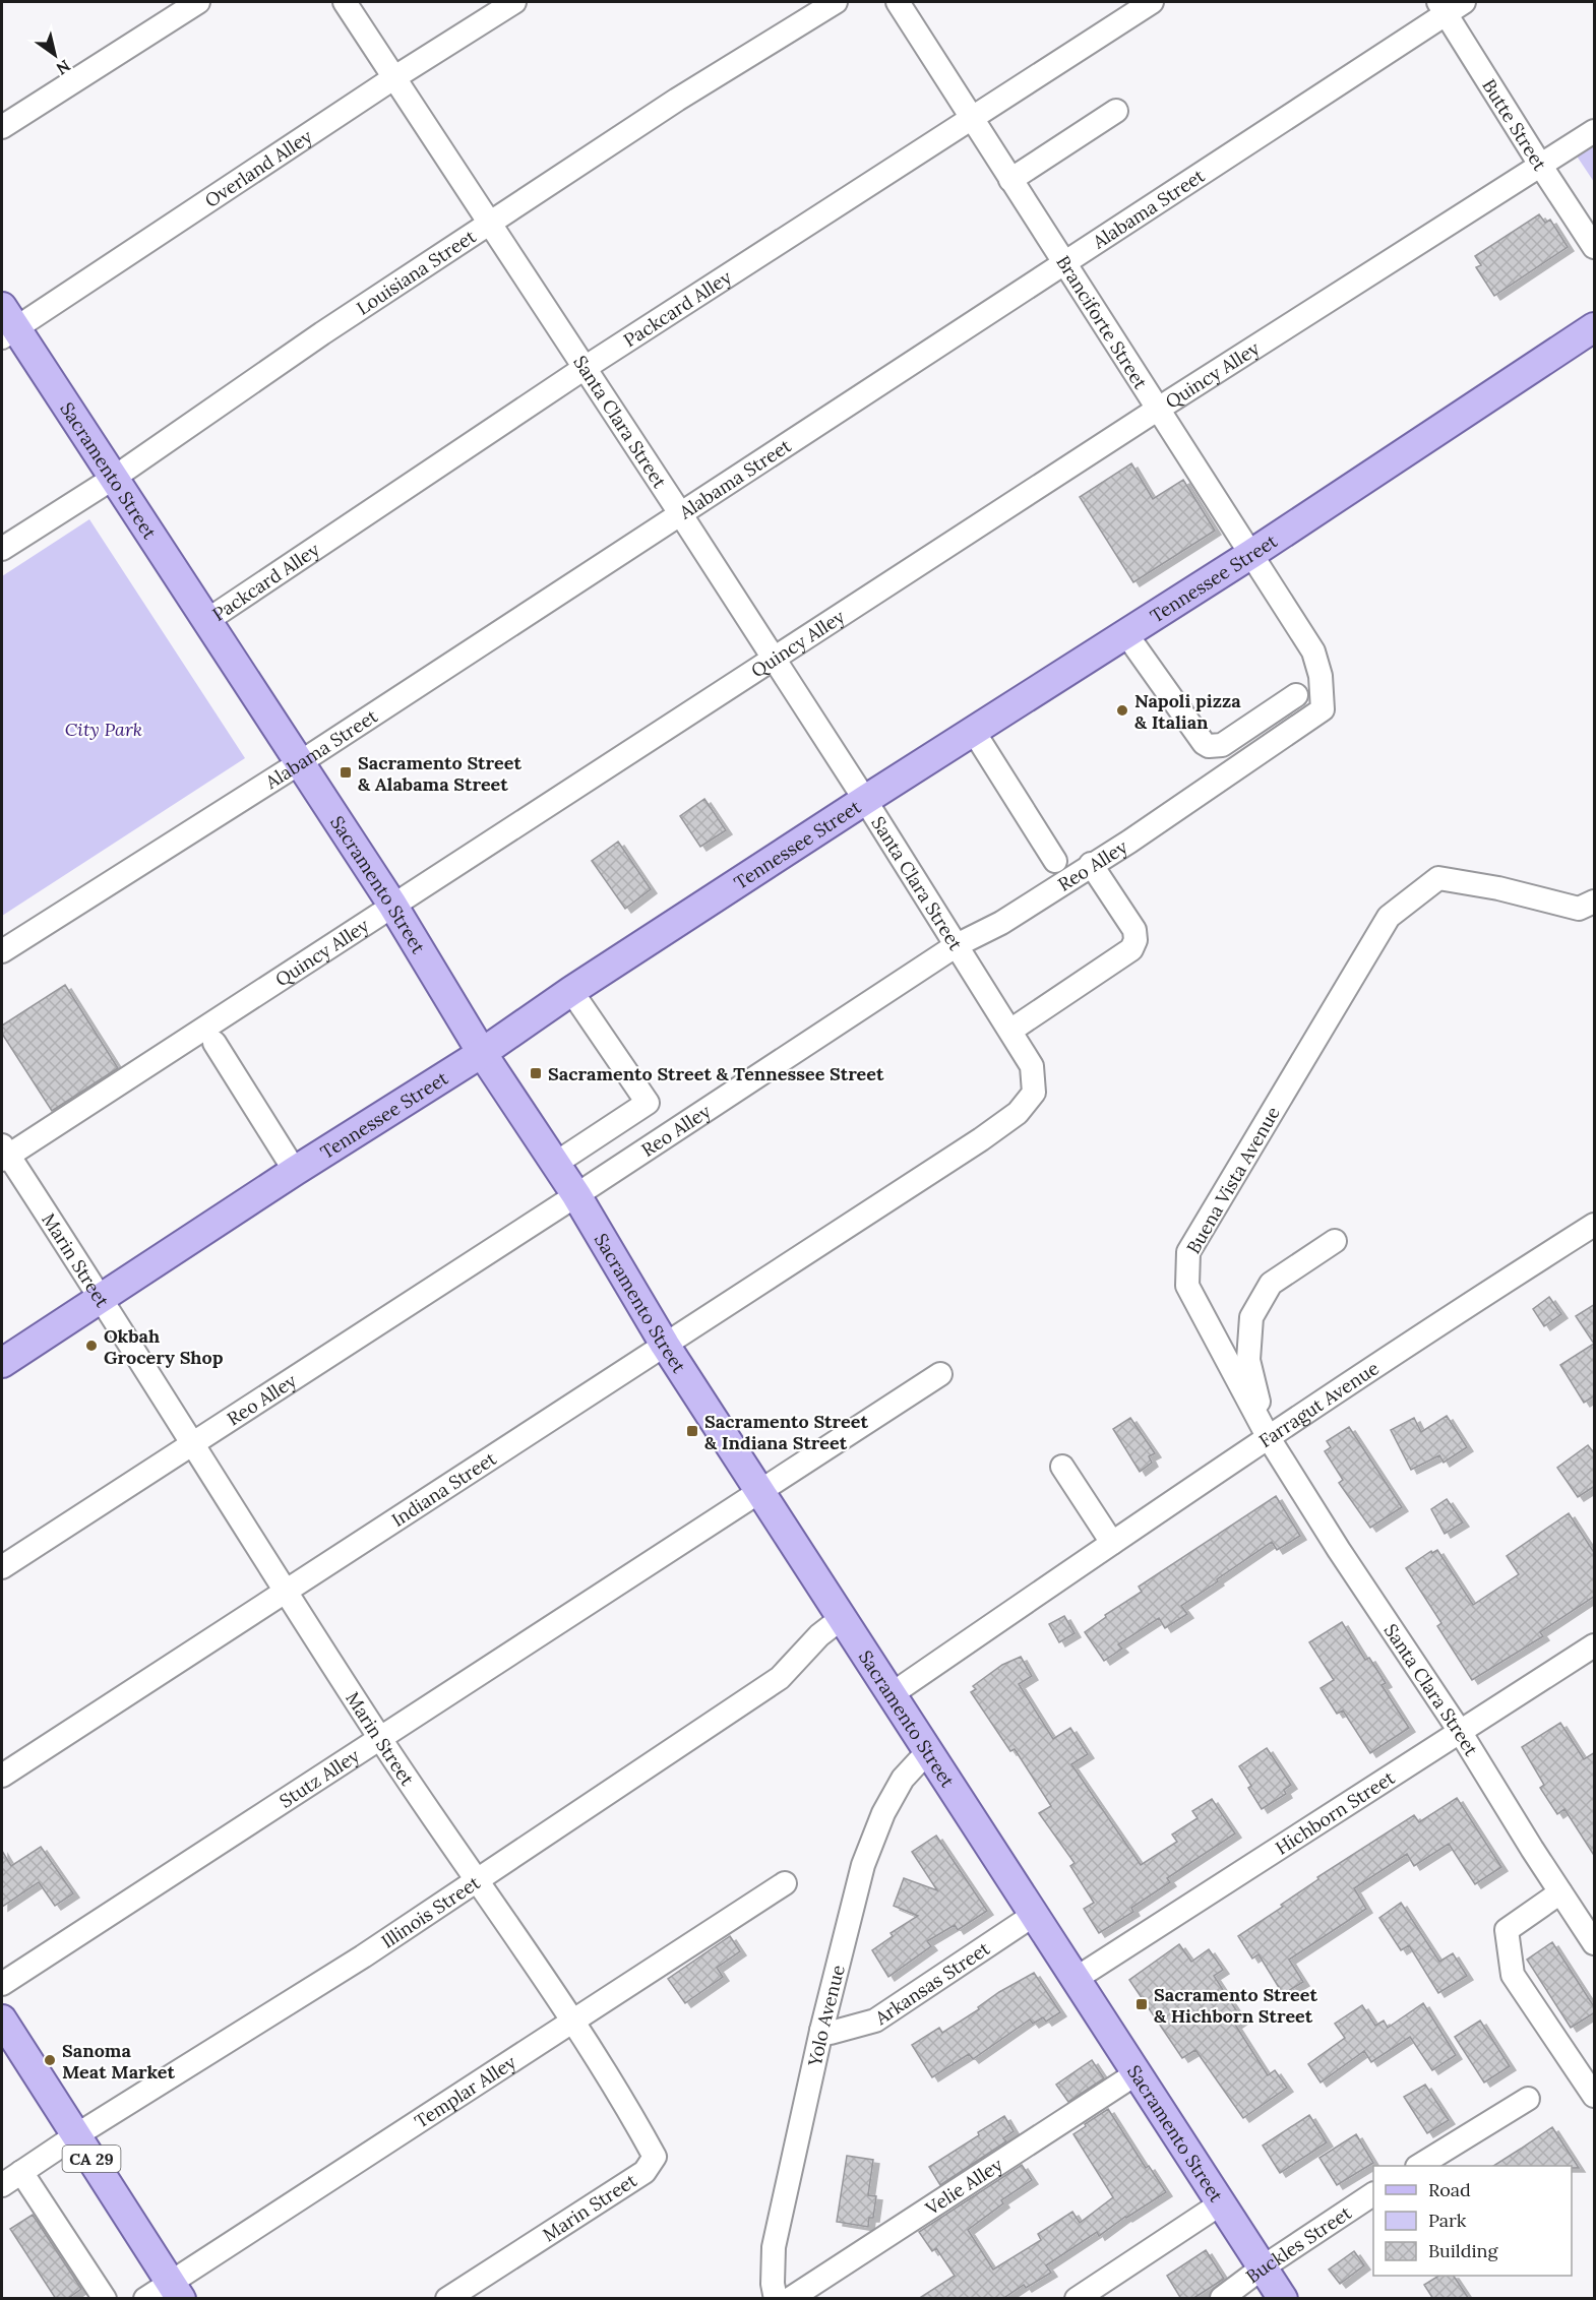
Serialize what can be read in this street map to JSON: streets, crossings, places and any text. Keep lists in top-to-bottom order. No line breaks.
{"streets":{"main road":["Sacramento Street","Tennessee Street","CA 29"],"street":["Butte Street","Overland Alley","Alabama Street","Louisiana Street","Packcard Alley","Branciforte Street","Quincy Alley","Santa Clara Street","Reo Alley","Buena Vista Avenue","Marin Street","Farragut Avenue","Indiana Street","Stutz Alley","Hichborn Street","Illinois Street","Arkansas Street","Yolo Avenue","Templar Alley","Velie Alley","Buckles Street"]},"crossings":[["Butte Street","Alabama Street"],["Butte Street","Quincy Alley"],["Overland Alley","Santa Clara Street"],["Overland Alley","Sacramento Street"],["Alabama Street","Branciforte Street"],["Alabama Street","Santa Clara Street"],["Alabama Street","Sacramento Street"],["Louisiana Street","Santa Clara Street"],["Louisiana Street","Sacramento Street"],["Packcard Alley","Branciforte Street"],["Packcard Alley","Santa Clara Street"],["Packcard Alley","Sacramento Street"],["Branciforte Street","Quincy Alley"],["Branciforte Street","Tennessee Street"],["Branciforte Street","Reo Alley"],["Quincy Alley","Santa Clara Street"],["Quincy Alley","Sacramento Street"],["Quincy Alley","Marin Street"],["Santa Clara Street","Tennessee Street"],["Santa Clara Street","Reo Alley"],["Santa Clara Street","Buena Vista Avenue"],["Santa Clara Street","Farragut Avenue"],["Santa Clara Street","Indiana Street"],["Santa Clara Street","Hichborn Street"],["Sacramento Street","Tennessee Street"],["Sacramento Street","Reo Alley"],["Sacramento Street","Farragut Avenue"],["Sacramento Street","Indiana Street"],["Sacramento Street","Stutz Alley"],["Sacramento Street","Hichborn Street"],["Sacramento Street","Illinois Street"],["Sacramento Street","Arkansas Street"],["Sacramento Street","Yolo Avenue"],["Sacramento Street","Velie Alley"],["Sacramento Street","Buckles Street"],["Tennessee Street","Marin Street"],["Reo Alley","Marin Street"],["Buena Vista Avenue","Farragut Avenue"],["Marin Street","Indiana Street"],["Marin Street","Stutz Alley"],["Marin Street","Illinois Street"],["Marin Street","Templar Alley"],["Illinois Street","CA 29"],["Arkansas Street","Yolo Avenue"],["Templar Alley","CA 29"]],"parks":["City Park"],"places":{"other":["Napoli pizza & Italian","Okbah Grocery Shop","Sanoma Meat Market"],"transit":["Sacramento Street & Alabama Street","Sacramento Street & Tennessee Street","Sacramento Street & Indiana Street","Sacramento Street & Hichborn Street"]},"legend":["Road","Park","Building"],"north":"bottom right"}
